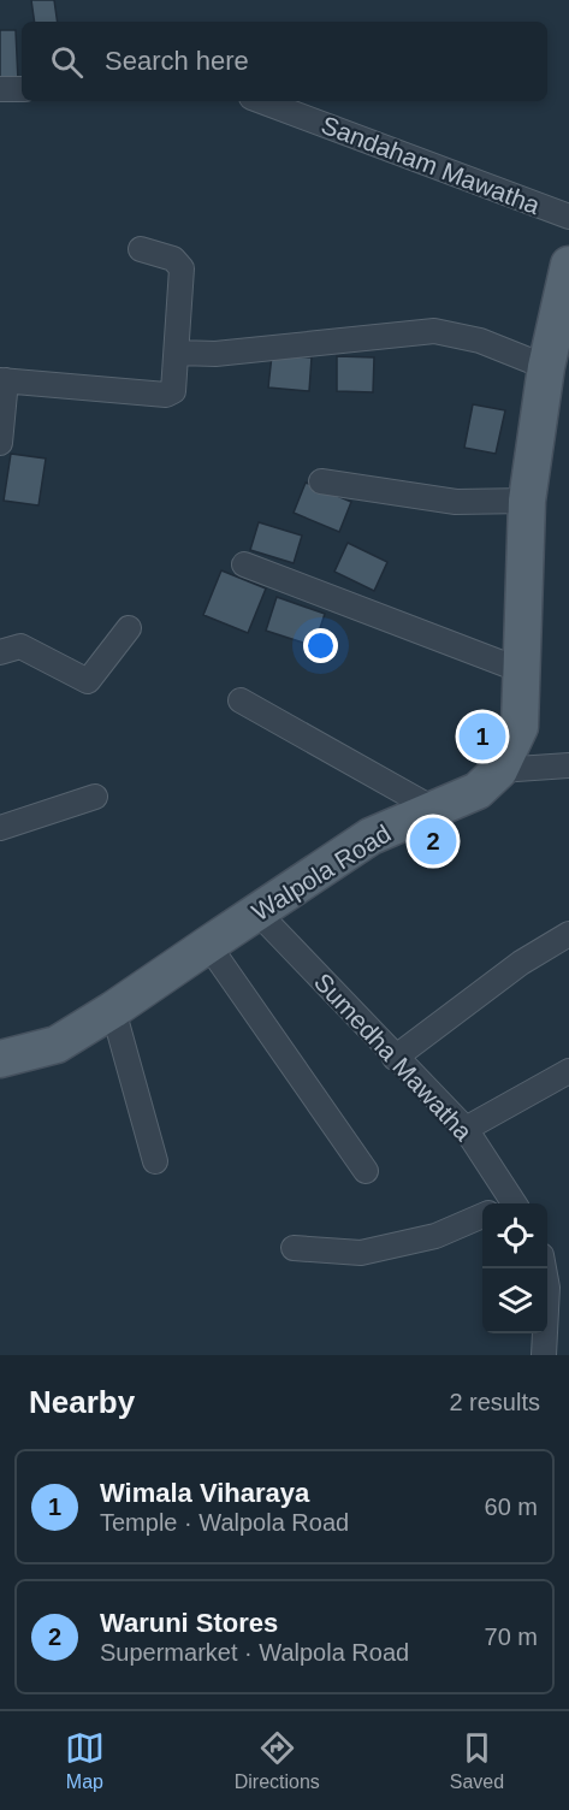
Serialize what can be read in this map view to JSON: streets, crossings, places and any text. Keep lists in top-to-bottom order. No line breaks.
{"streets":{"main road":["Walpola Road"],"street":["Sandaham Mawatha","Sumedha Mawatha"]},"crossings":[["Walpola Road","Sumedha Mawatha"]],"page":{"search":"Search here","pins":["1","2"],"heading":["Nearby","2 results"],"list":[{"mark":"1","name":"Wimala Viharaya","note":"Temple · Walpola Road","value":"60 m"},{"mark":"2","name":"Waruni Stores","note":"Supermarket · Walpola Road","value":"70 m"}],"nav":["Map","Directions","Saved"]}}
